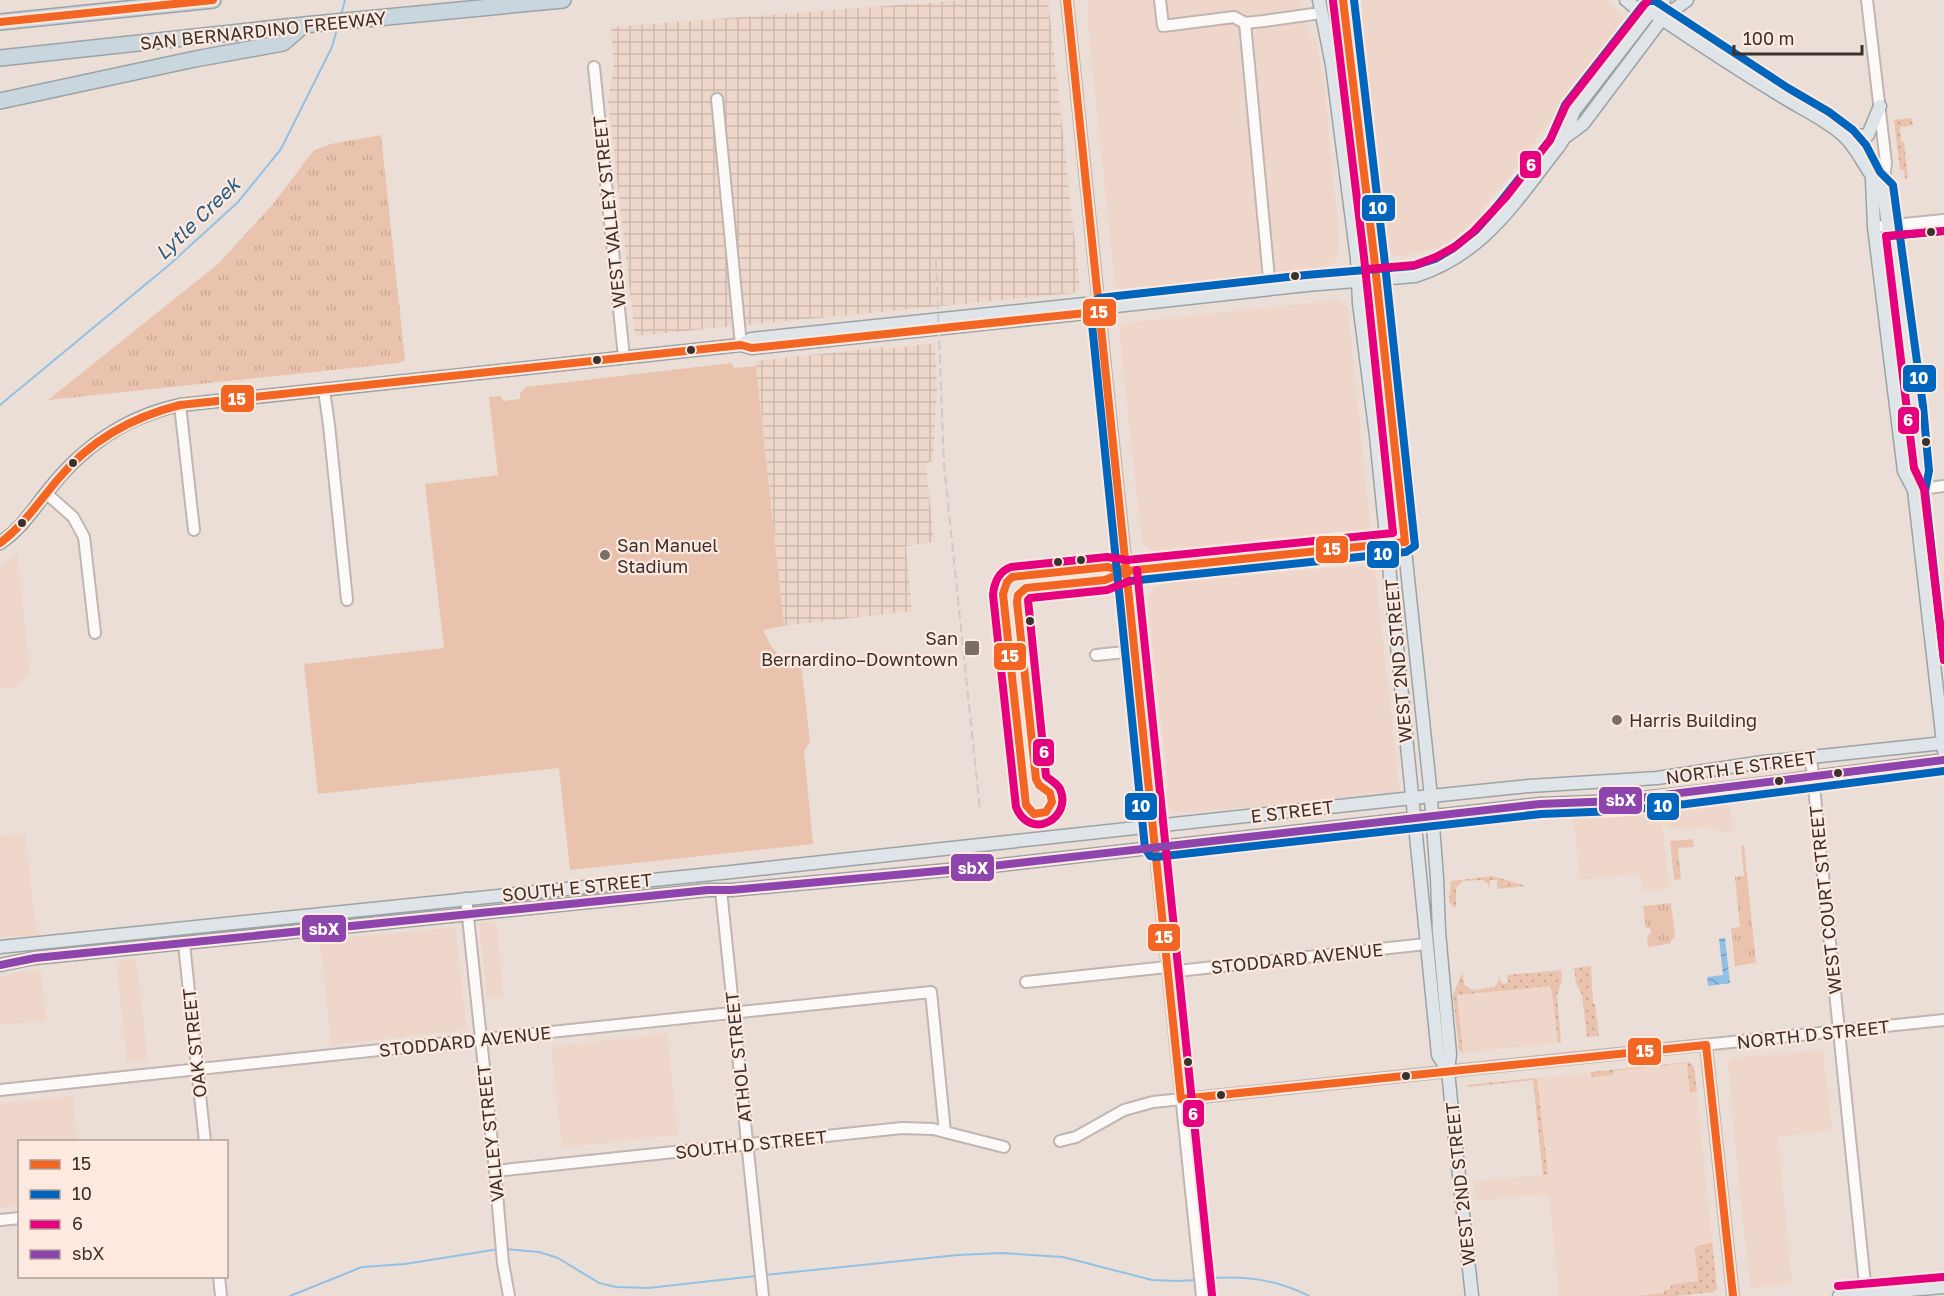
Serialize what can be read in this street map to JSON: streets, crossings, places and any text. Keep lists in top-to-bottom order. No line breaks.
{"streets":{"highway":["SAN BERNARDINO FREEWAY"],"main road":["WEST 2ND STREET","NORTH E STREET","E STREET","SOUTH E STREET"],"street":["WEST VALLEY STREET","WEST COURT STREET","STODDARD AVENUE","NORTH D STREET","OAK STREET","ATHOL STREET","VALLEY STREET","SOUTH D STREET"]},"crossings":[["WEST 2ND STREET","NORTH E STREET"],["WEST 2ND STREET","E STREET"],["WEST 2ND STREET","STODDARD AVENUE"],["WEST 2ND STREET","NORTH D STREET"],["NORTH E STREET","E STREET"],["NORTH E STREET","WEST COURT STREET"],["E STREET","SOUTH E STREET"],["SOUTH E STREET","OAK STREET"],["SOUTH E STREET","ATHOL STREET"],["SOUTH E STREET","VALLEY STREET"],["WEST COURT STREET","NORTH D STREET"],["STODDARD AVENUE","OAK STREET"],["STODDARD AVENUE","ATHOL STREET"],["STODDARD AVENUE","VALLEY STREET"],["STODDARD AVENUE","SOUTH D STREET"],["ATHOL STREET","SOUTH D STREET"],["VALLEY STREET","SOUTH D STREET"]],"water":["Lytle Creek"],"places":{"other":["San Manuel Stadium","Harris Building"],"transit":["San Bernardino–Downtown"]},"lines":["transit line 15","transit line 10","transit line 6","transit line sbX"],"legend":["15","10","6","sbX"],"scale_bar":"100 m"}
